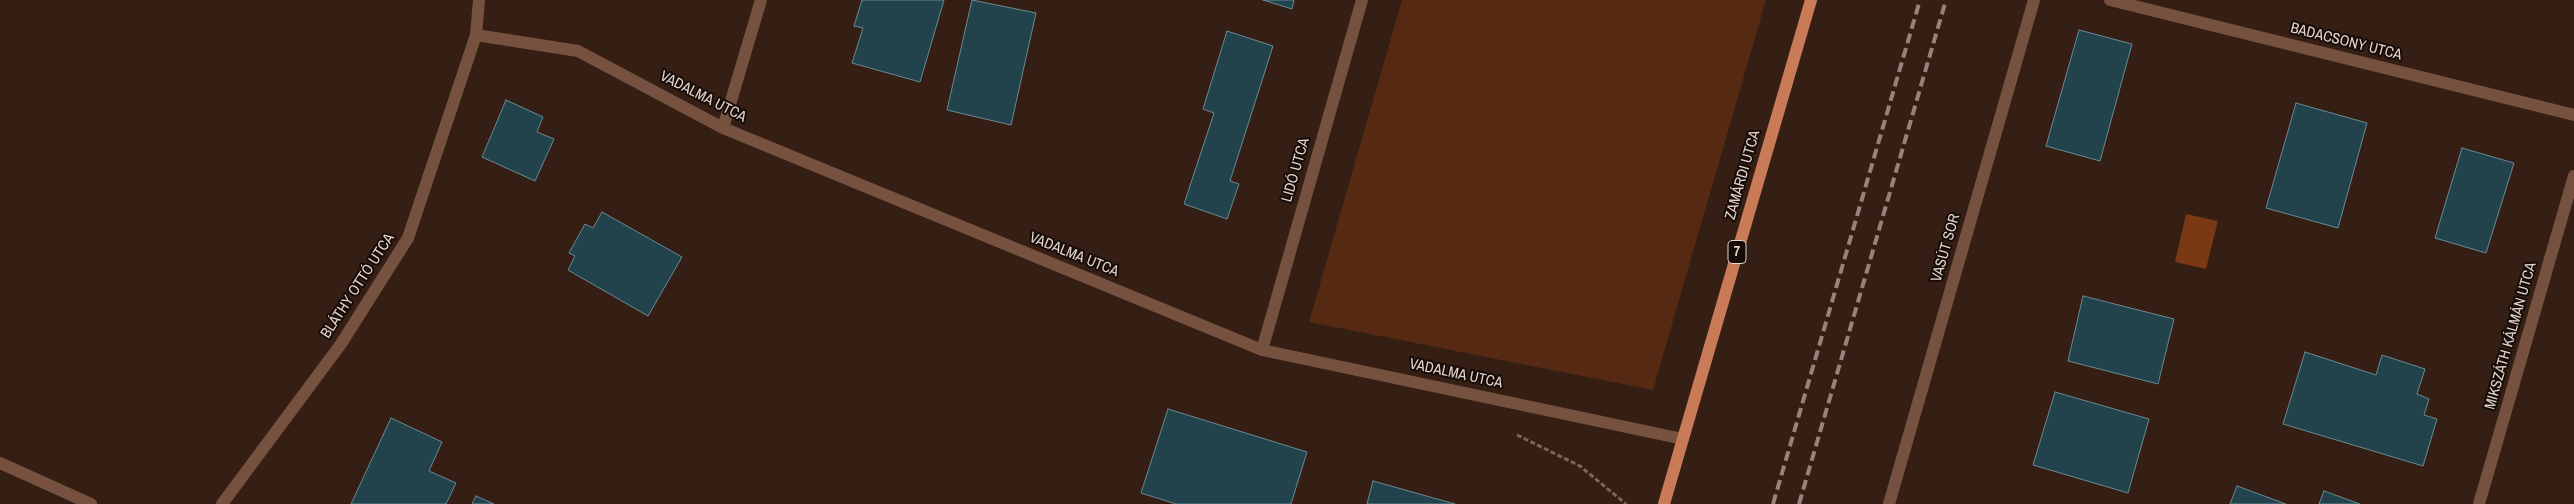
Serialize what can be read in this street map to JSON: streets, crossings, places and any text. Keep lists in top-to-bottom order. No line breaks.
{"streets":{"main road":["ZAMÁRDI UTCA","7"],"street":["BADACSONY UTCA","VADALMA UTCA","LIDÓ UTCA","VASÚT SOR","BLÁTHY OTTÓ UTCA","MIKSZÁTH KÁLMÁN UTCA"]},"crossings":[["VADALMA UTCA","LIDÓ UTCA"],["VADALMA UTCA","ZAMÁRDI UTCA"],["VADALMA UTCA","BLÁTHY OTTÓ UTCA"]]}
